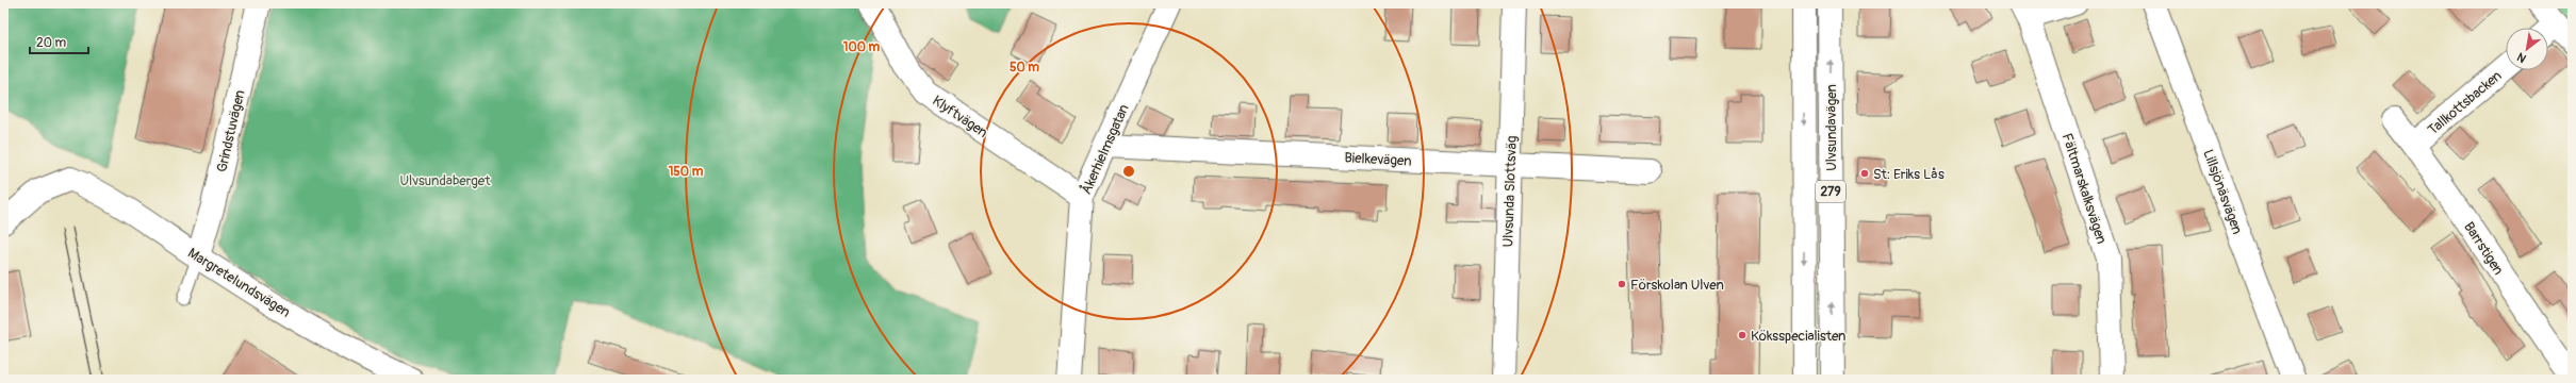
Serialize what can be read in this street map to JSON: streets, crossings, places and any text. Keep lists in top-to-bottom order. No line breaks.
{"streets":{"street":["Tallkottsbacken","Klyftvägen","Ulvsundavägen","Grindstuvägen","Åkerhielmsgatan","Bielkevägen","Fältmarskalksvägen","Ulvsunda Slottsväg","279","Lillsjönäsvägen","Barrstigen","Margretelundsvägen"]},"crossings":[["Tallkottsbacken","Barrstigen"],["Klyftvägen","Åkerhielmsgatan"],["Grindstuvägen","Margretelundsvägen"],["Åkerhielmsgatan","Bielkevägen"],["Bielkevägen","Ulvsunda Slottsväg"]],"parks":["Ulvsundaberget"],"places":["St: Eriks Lås","Förskolan Ulven","Köksspecialisten"],"scale_bar":"20 m","north":"bottom left","rings":["100 m","50 m","150 m"]}
